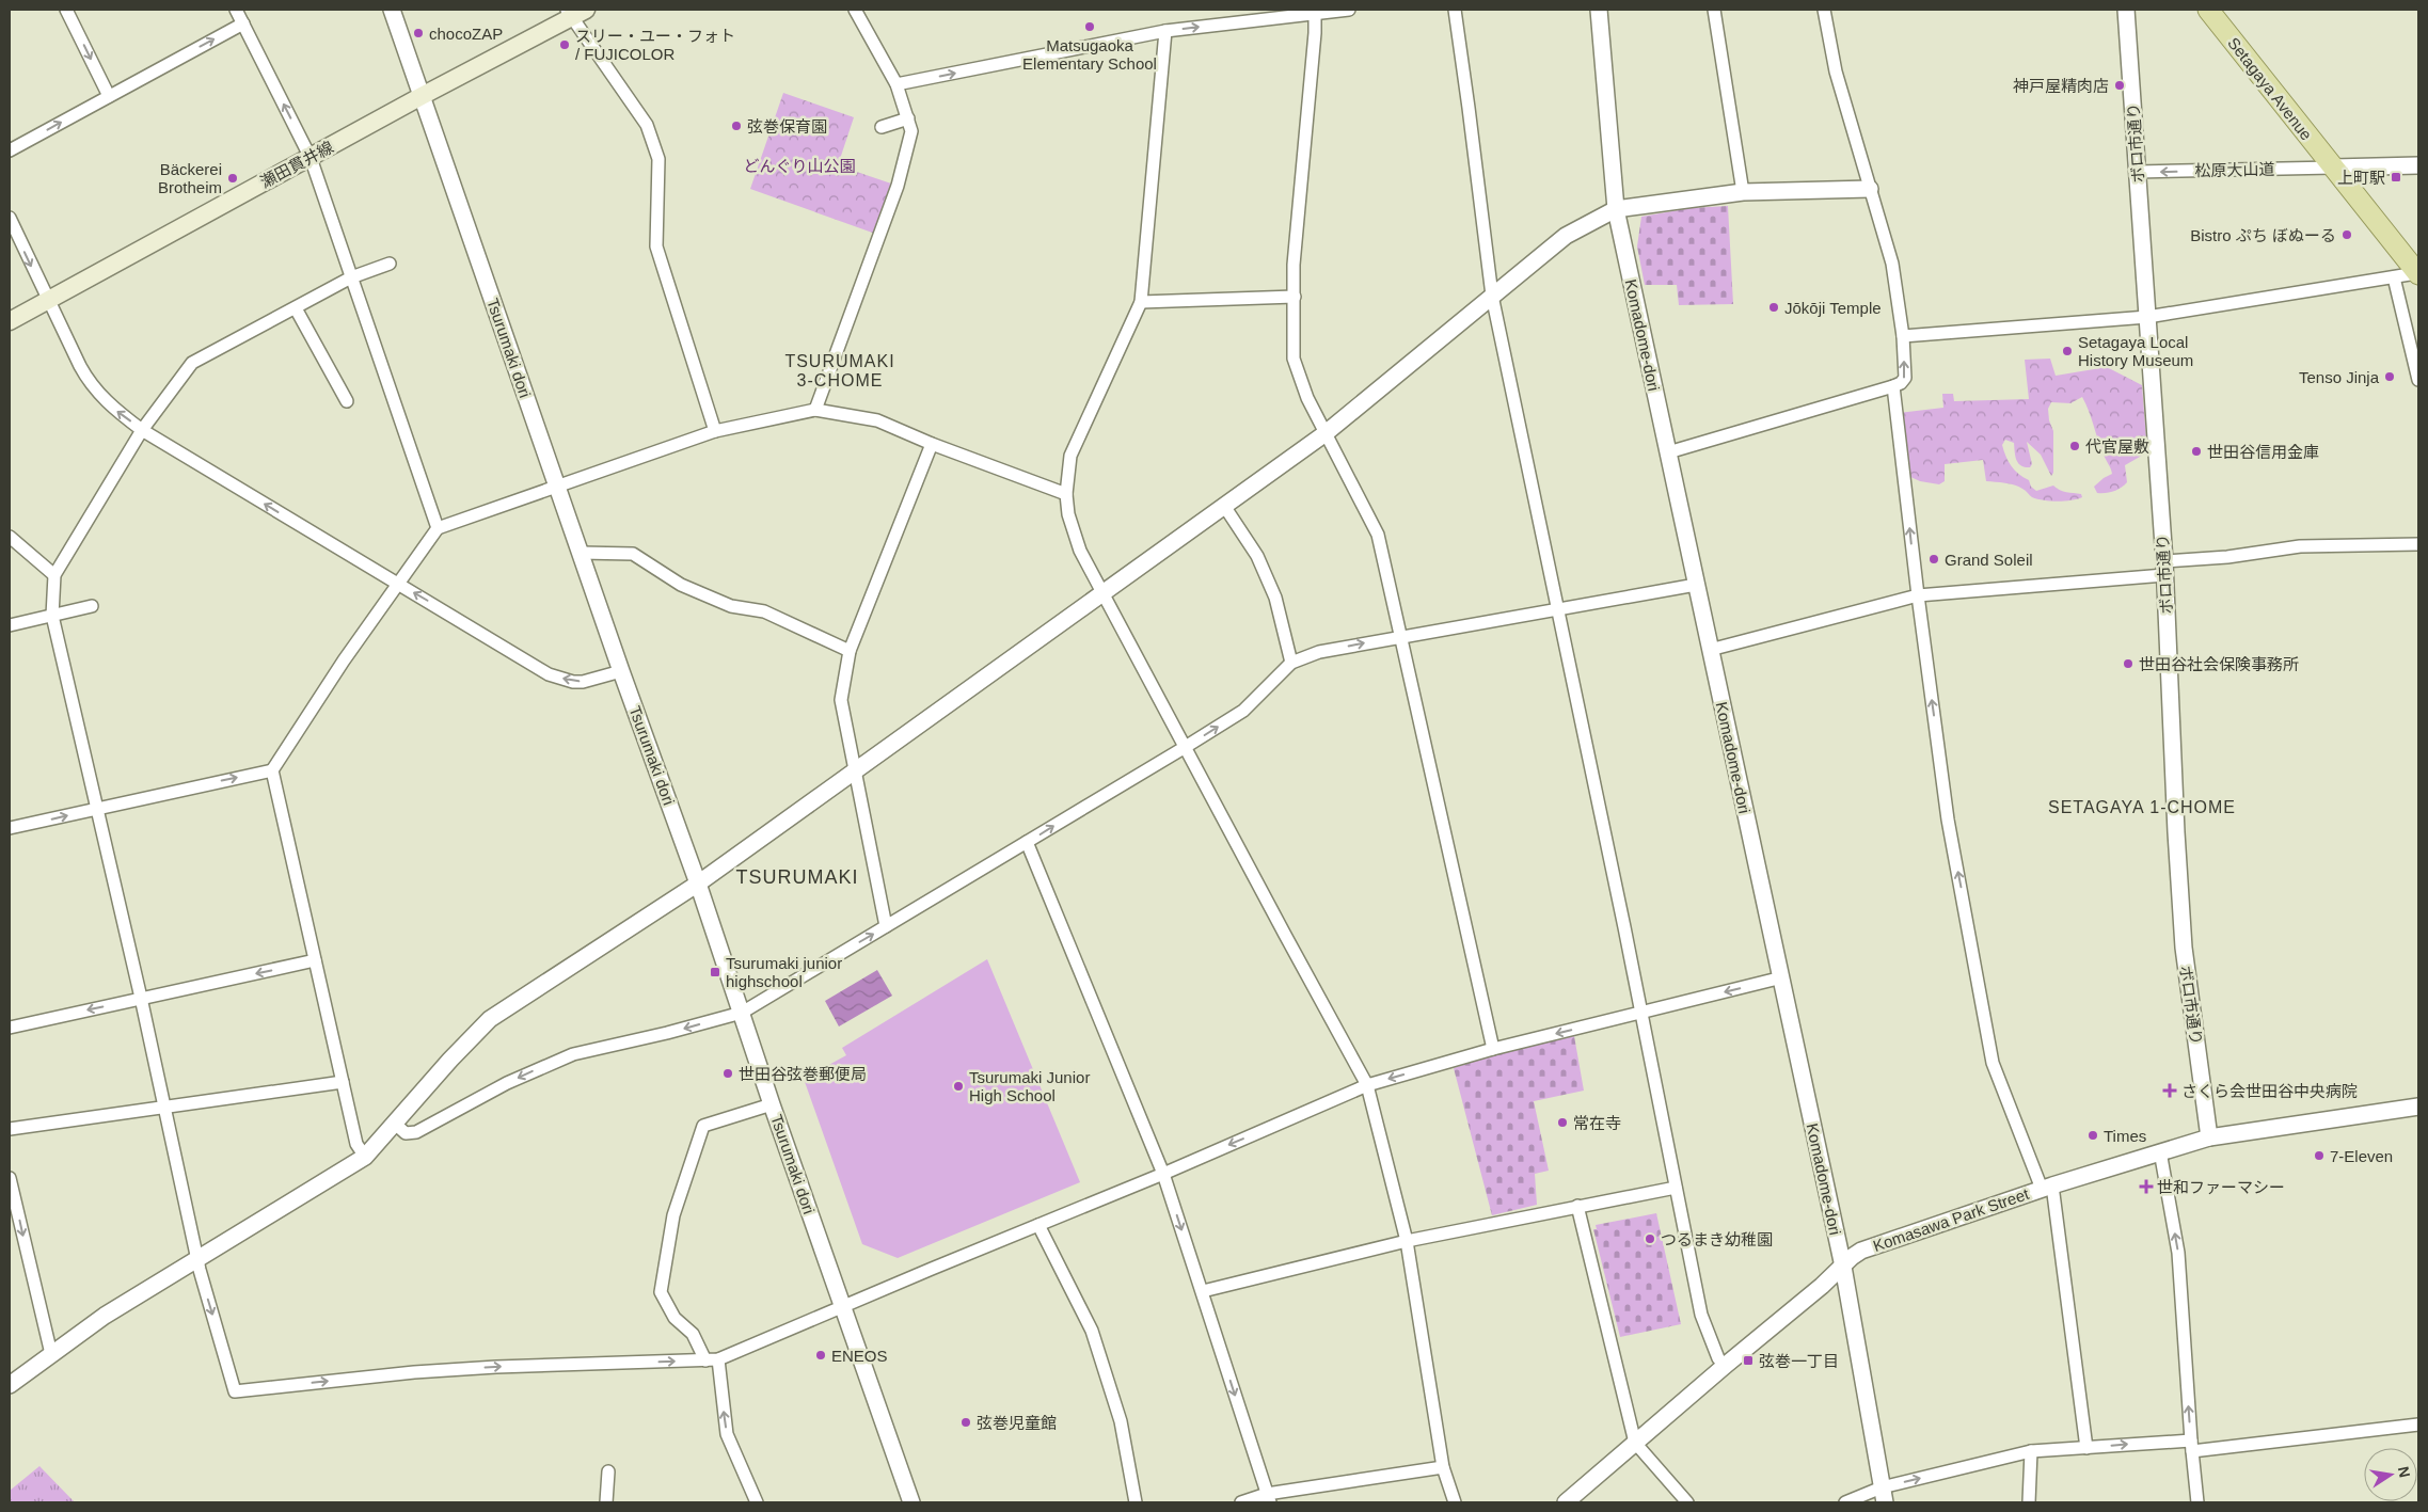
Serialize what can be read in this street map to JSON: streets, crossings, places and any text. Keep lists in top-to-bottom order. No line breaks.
{"streets":{"main road":["Setagaya Avenue","瀬田貫井線"],"street":["ボロ市通り","松原大山道","Komadome-dori","Tsurumaki dori","Komasawa Park Street"]},"crossings":[["Setagaya Avenue","松原大山道"],["ボロ市通り","松原大山道"],["ボロ市通り","Komasawa Park Street"],["瀬田貫井線","Tsurumaki dori"],["Komadome-dori","Komasawa Park Street"]],"one_way":["松原大山道"],"districts":["TSURUMAKI 3-CHOME","SETAGAYA 1-CHOME","TSURUMAKI"],"parks":["どんぐり山公園"],"places":{"other":["Matsugaoka Elementary School","chocoZAP","スリー・ユー・フォト / FUJICOLOR","神戸屋精肉店","弦巻保育園","Bäckerei Brotheim","Bistro ぷち ぼぬーる","Jōkōji Temple","Setagaya Local History Museum","Tenso Jinja","代官屋敷","世田谷信用金庫","Grand Soleil","世田谷社会保険事務所","世田谷弦巻郵便局","Tsurumaki Junior High School","常在寺","Times","7-Eleven","つるまき幼稚園","ENEOS","弦巻児童館"],"transit":["上町駅","Tsurumaki junior highschool","弦巻一丁目"],"health":["さくら会世田谷中央病院","世和ファーマシー"]},"north":"right"}
